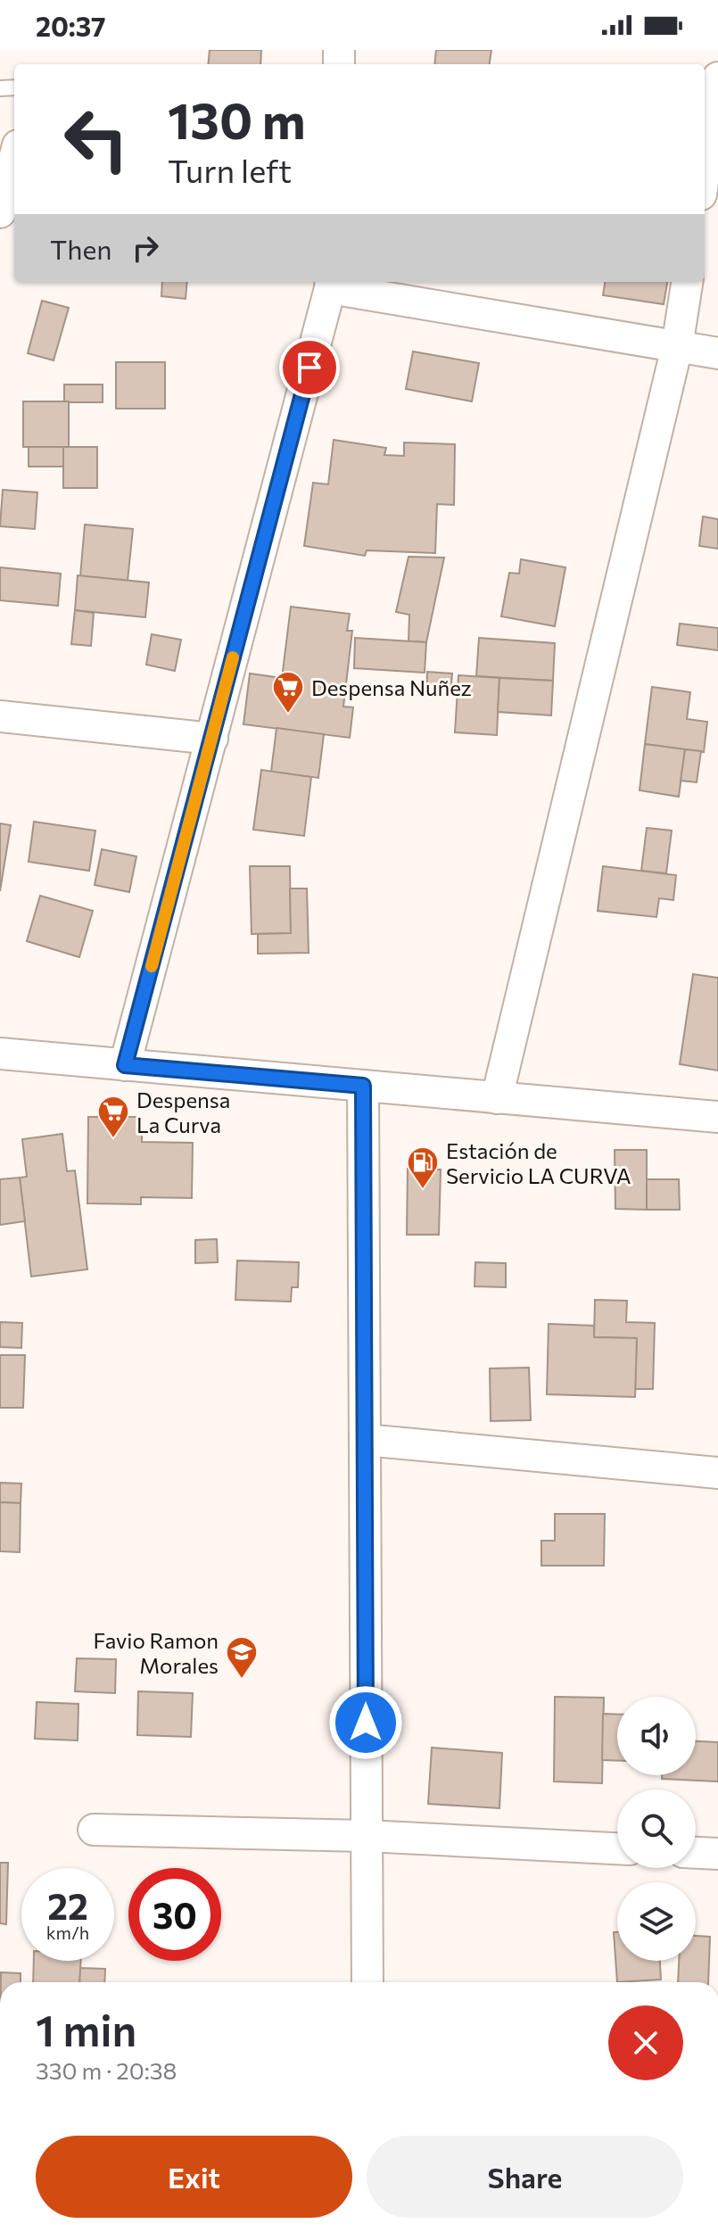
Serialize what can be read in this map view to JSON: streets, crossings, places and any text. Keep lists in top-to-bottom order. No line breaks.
{"places":{"supermarket":["Despensa Nuñez","Despensa La Curva"],"fuel station":["Estación de Servicio LA CURVA"],"school or university":["Favio Ramon Morales"]},"page":{"status":"20:37","turn":["130 m","Turn left"],"then":"Then","speed":"22 km/h","limit":"30","heading":["1 min","330 m · 20:38"],"buttons":["Exit","Share"]}}
